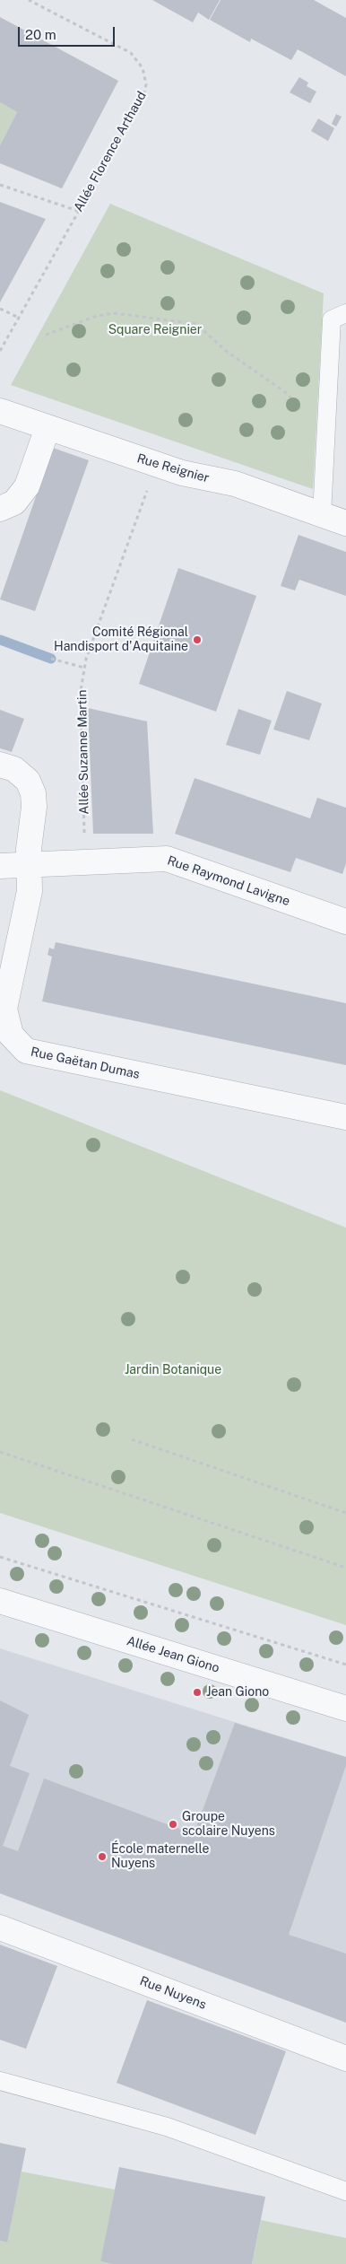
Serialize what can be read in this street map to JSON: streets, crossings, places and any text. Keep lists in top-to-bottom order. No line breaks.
{"streets":{"street":["Rue Reignier","Rue Raymond Lavigne","Rue Gaëtan Dumas","Allée Jean Giono","Rue Nuyens"],"path":["Allée Florence Arthaud","Allée Suzanne Martin"]},"crossings":[["Rue Reignier","Allée Suzanne Martin"],["Allée Suzanne Martin","Rue Raymond Lavigne"],["Rue Raymond Lavigne","Rue Gaëtan Dumas"]],"parks":["Square Reignier","Jardin Botanique"],"places":["Comité Régional Handisport d'Aquitaine","Jean Giono","Groupe scolaire Nuyens","École maternelle Nuyens"],"scale_bar":"20 m"}
